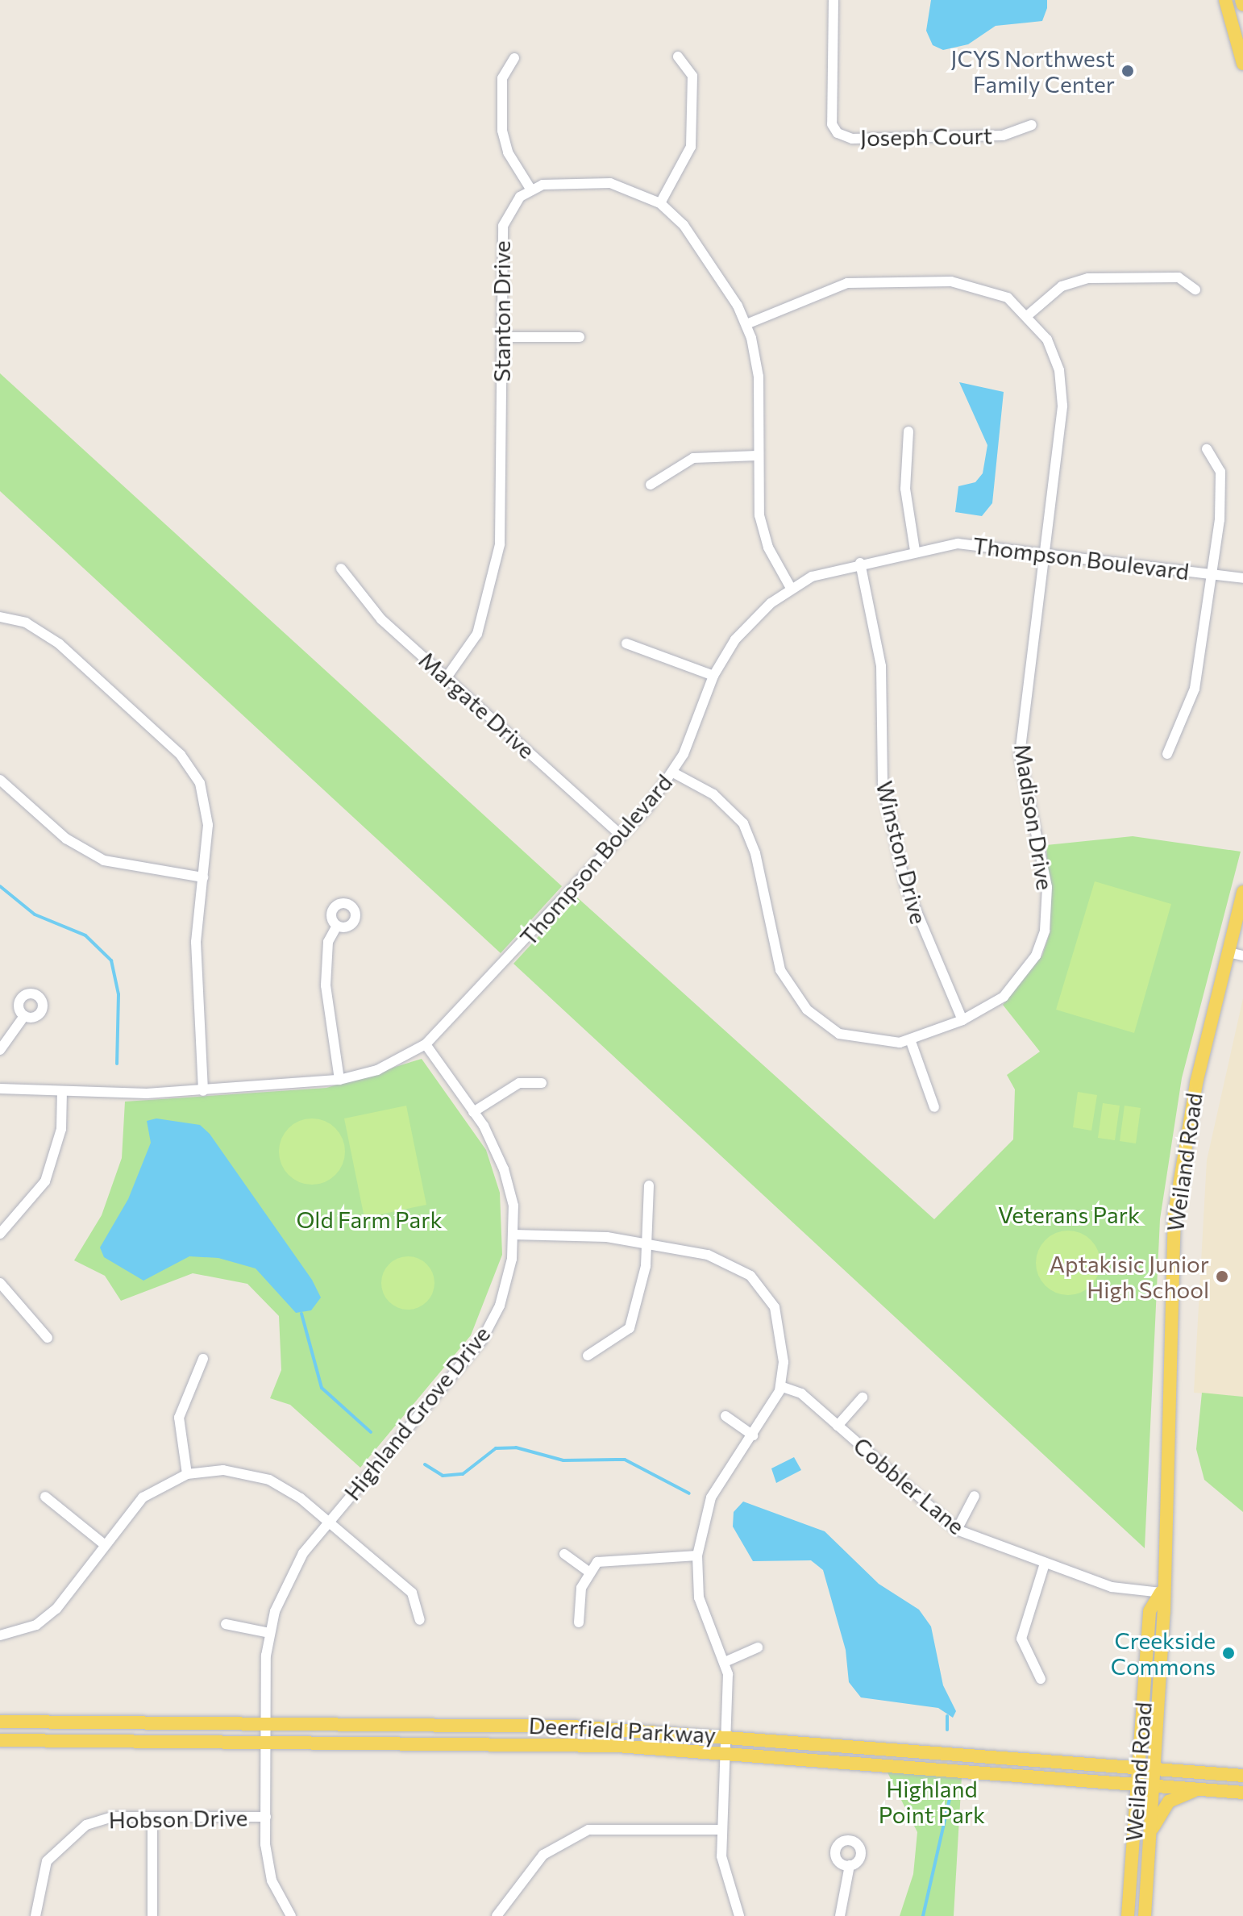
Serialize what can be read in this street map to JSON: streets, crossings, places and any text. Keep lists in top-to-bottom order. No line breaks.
{"streets":{"main road":["Weiland Road","Deerfield Parkway"],"street":["Joseph Court","Stanton Drive","Thompson Boulevard","Margate Drive","Madison Drive","Winston Drive","Highland Grove Drive","Cobbler Lane","Hobson Drive"]},"crossings":[["Stanton Drive","Margate Drive"],["Thompson Boulevard","Margate Drive"],["Thompson Boulevard","Madison Drive"],["Thompson Boulevard","Winston Drive"],["Thompson Boulevard","Highland Grove Drive"],["Madison Drive","Winston Drive"],["Weiland Road","Cobbler Lane"],["Weiland Road","Deerfield Parkway"],["Highland Grove Drive","Deerfield Parkway"],["Highland Grove Drive","Hobson Drive"]],"parks":["Veterans Park","Old Farm Park","Highland Point Park"],"places":["JCYS Northwest Family Center","Aptakisic Junior High School","Creekside Commons"]}
